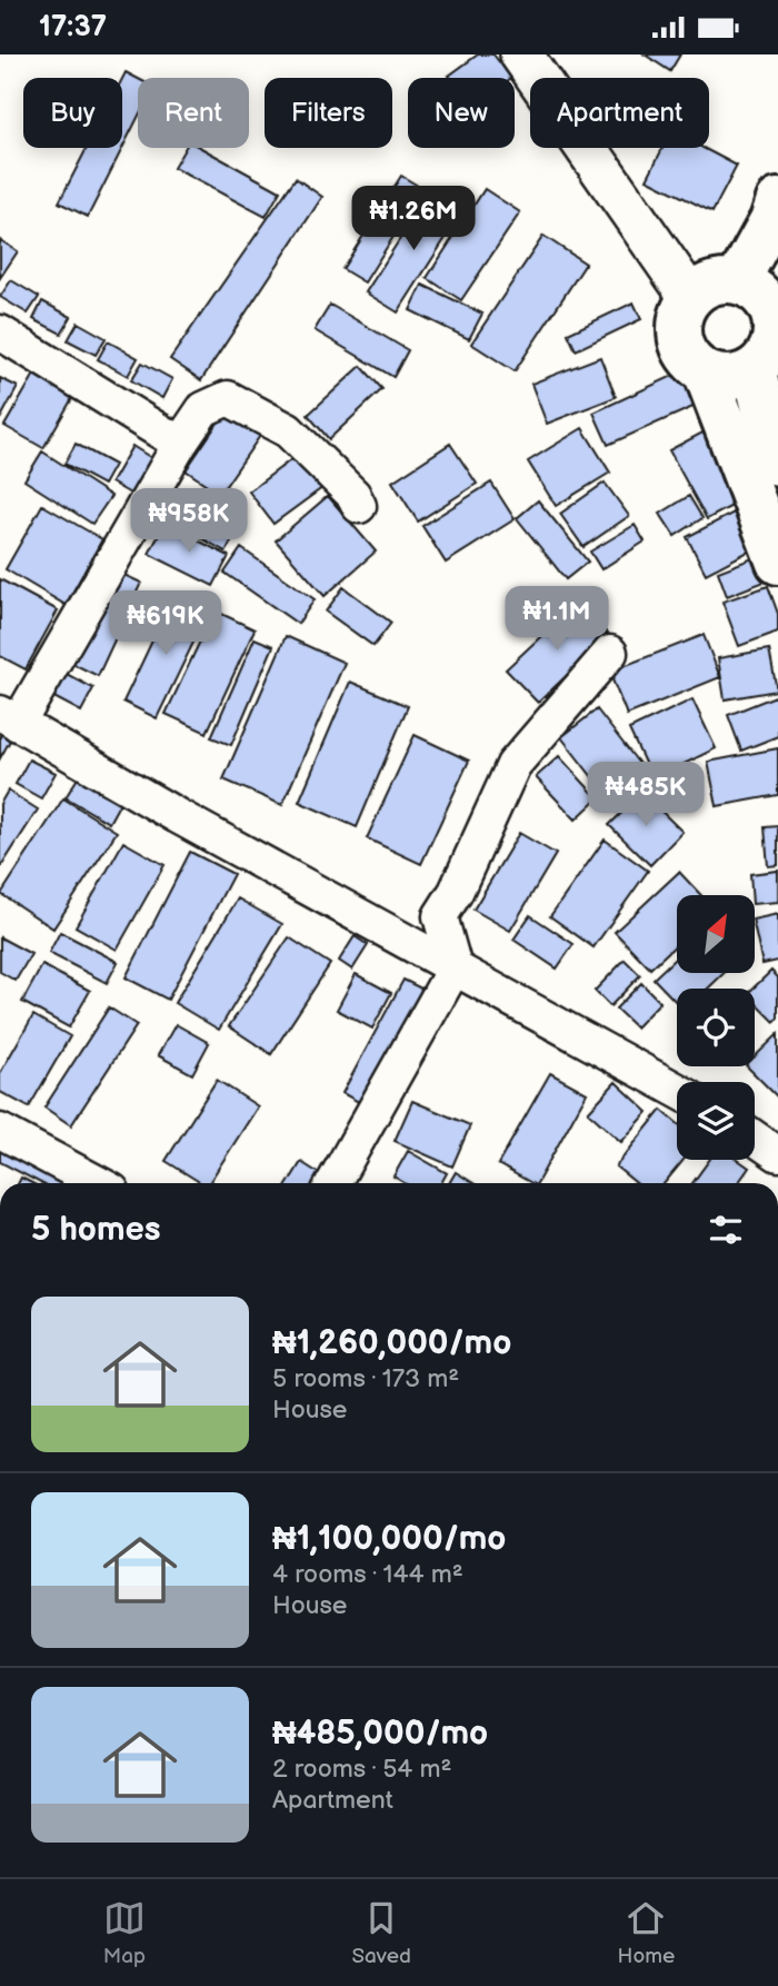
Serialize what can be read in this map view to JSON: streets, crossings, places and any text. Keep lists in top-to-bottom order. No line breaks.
{"north":"top right","page":{"status":"17:37","chip":["Buy","Rent","Filters","New","Apartment"],"price":["₦1.26M","₦958K","₦1.1M","₦619K","₦485K"],"heading":"5 homes","list":[{"name":"₦1,260,000/mo","note":"5 rooms · 173 m² · House"},{"name":"₦1,100,000/mo","note":"4 rooms · 144 m² · House"},{"name":"₦485,000/mo","note":"2 rooms · 54 m² · Apartment"}],"tabs":["Map","Saved","Home"]}}
